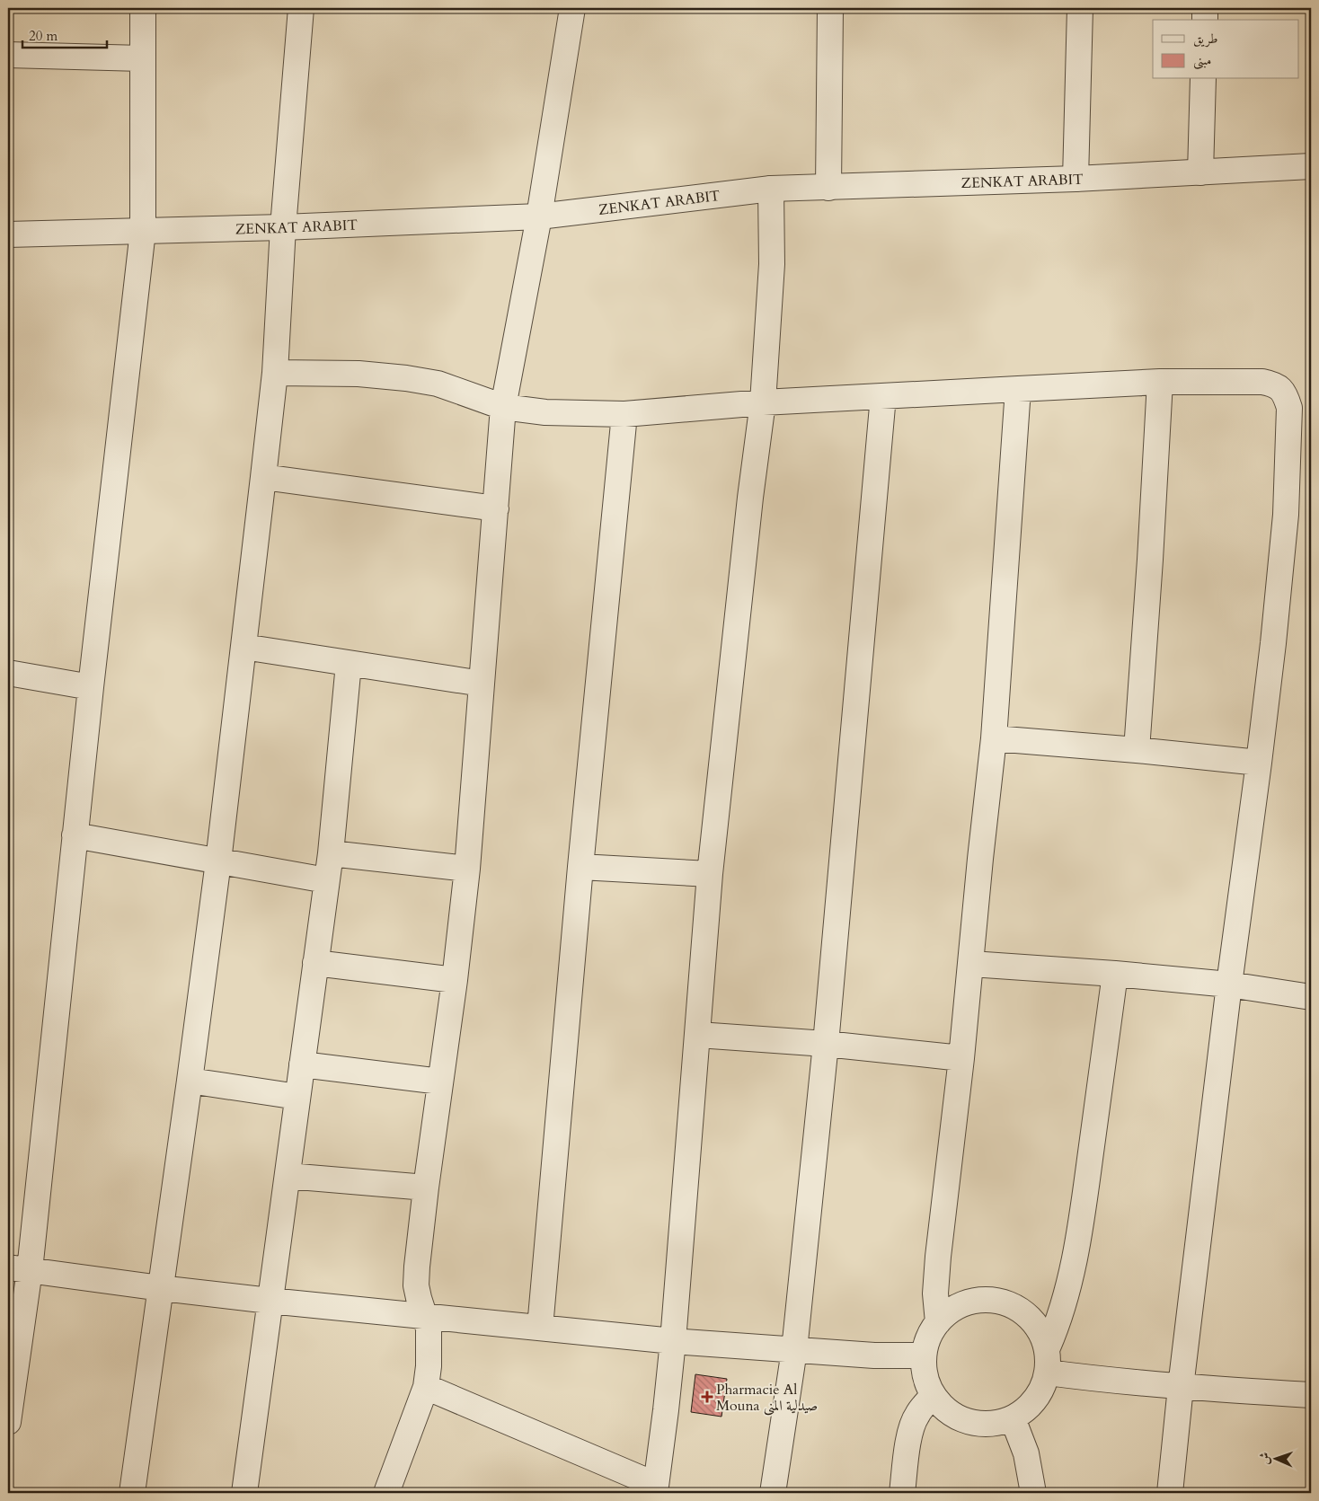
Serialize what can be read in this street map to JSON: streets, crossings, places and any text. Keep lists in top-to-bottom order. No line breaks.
{"streets":{"street":["ZENKAT ARABIT"]},"places":{"health":["Pharmacie Al Mouna صيدلية المنى"]},"legend":["طريق","مبنى"],"scale_bar":"20 m","north":"left"}
